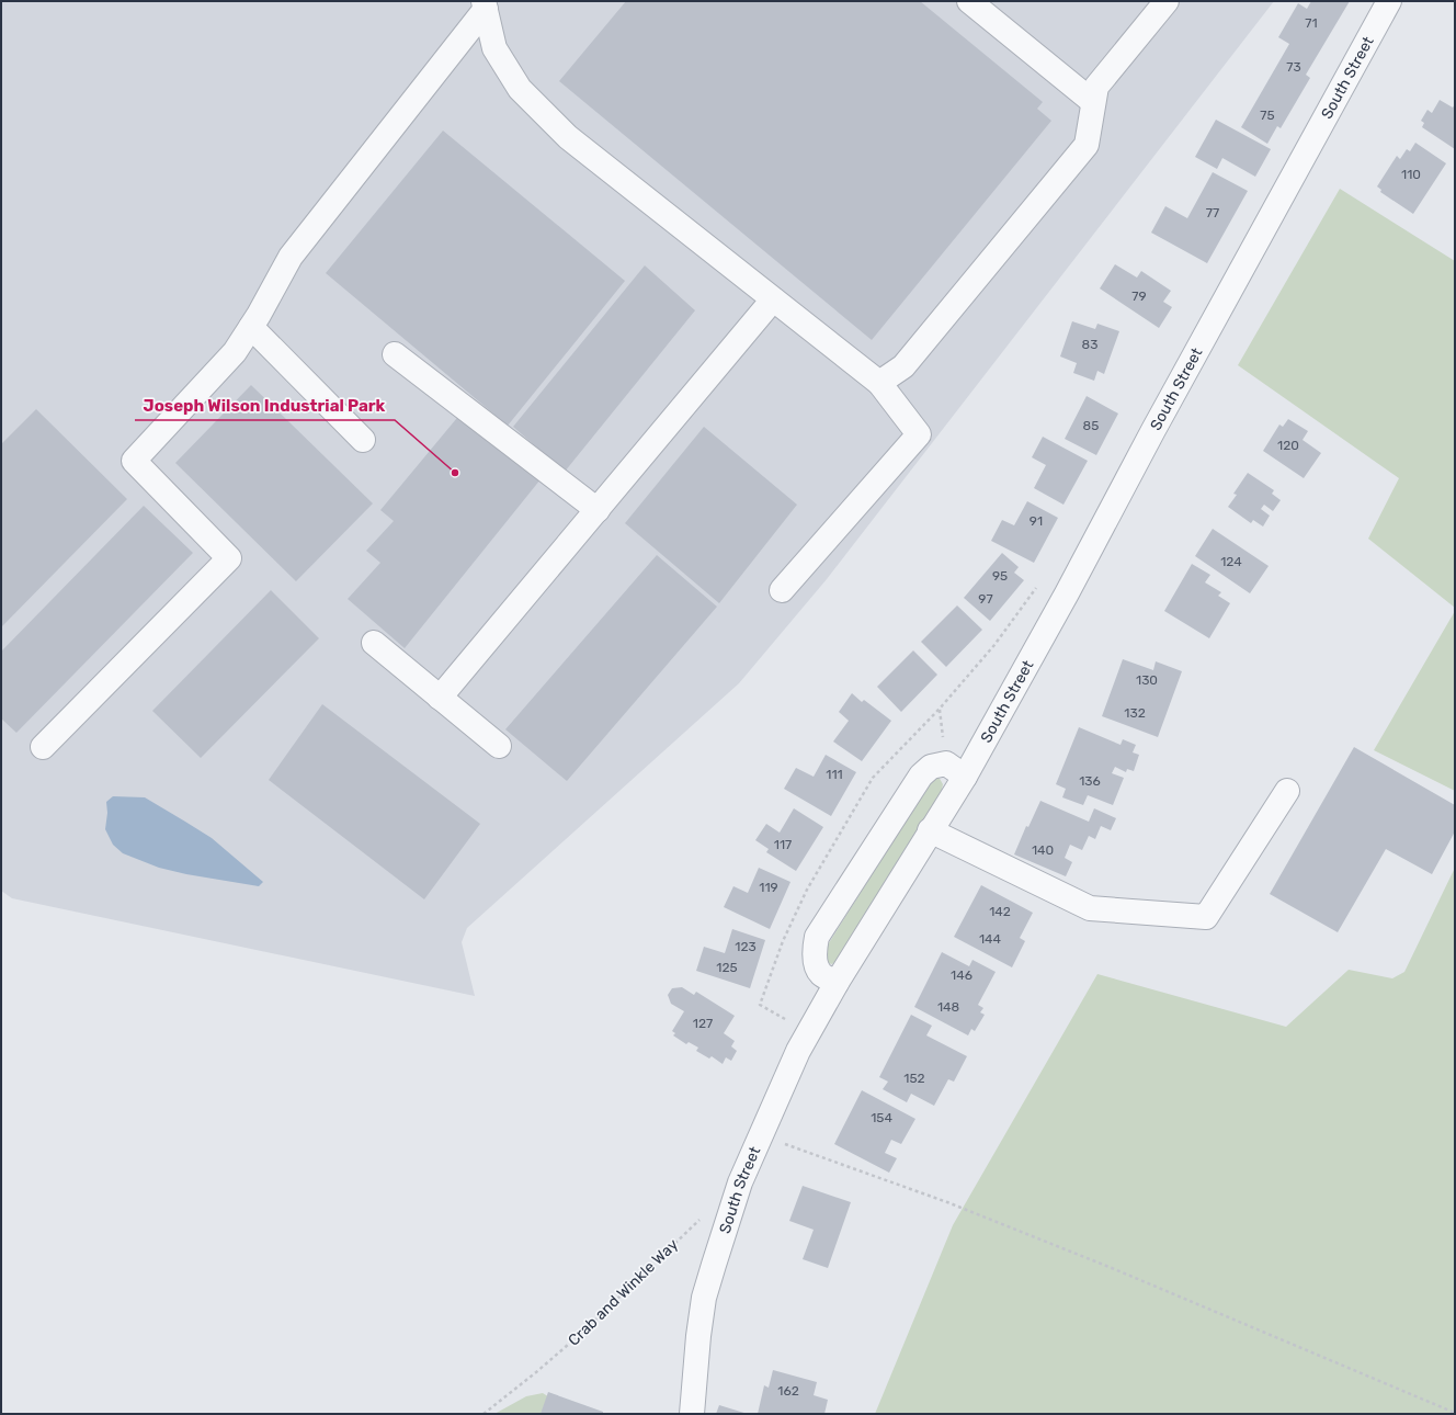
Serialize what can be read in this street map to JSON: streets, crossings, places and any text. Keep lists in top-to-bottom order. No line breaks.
{"streets":{"street":["South Street"],"path":["Crab and Winkle Way"]},"places":["Joseph Wilson Industrial Park"],"house_numbers":["71","73","75","110","77","79","83","85","120","91","124","95","97","130","132","111","136","117","140","119","142","144","123","125","146","148","127","152","154","162"]}
